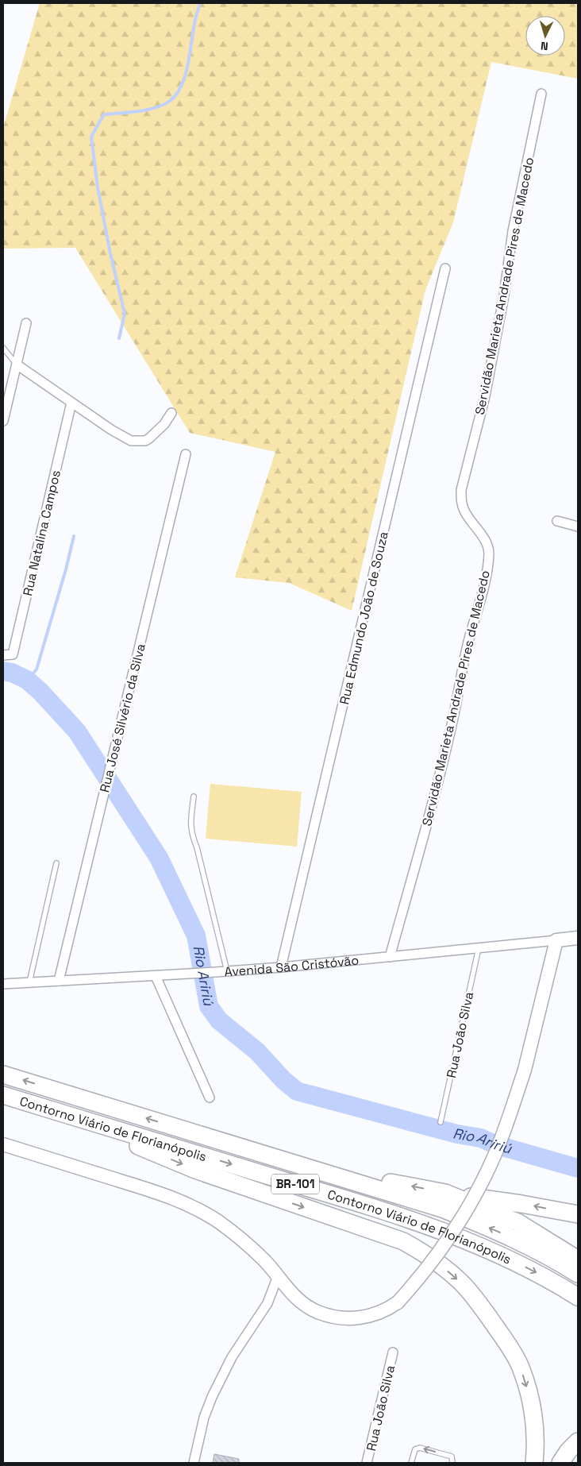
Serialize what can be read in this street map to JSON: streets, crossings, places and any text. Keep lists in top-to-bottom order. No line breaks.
{"streets":{"highway":["Contorno Viário de Florianópolis","BR-101"],"main road":["Avenida São Cristóvão"],"street":["Servidão Marieta Andrade Pires de Macedo","Rua Natalina Campos","Rua Edmundo João de Souza","Rua José Silvério da Silva","Rua João Silva"]},"crossings":[["Servidão Marieta Andrade Pires de Macedo","Avenida São Cristóvão"],["Rua Edmundo João de Souza","Avenida São Cristóvão"],["Rua José Silvério da Silva","Avenida São Cristóvão"],["Avenida São Cristóvão","Rua João Silva"],["Contorno Viário de Florianópolis","BR-101"]],"water":["Rio Aririú"],"north":"bottom"}
